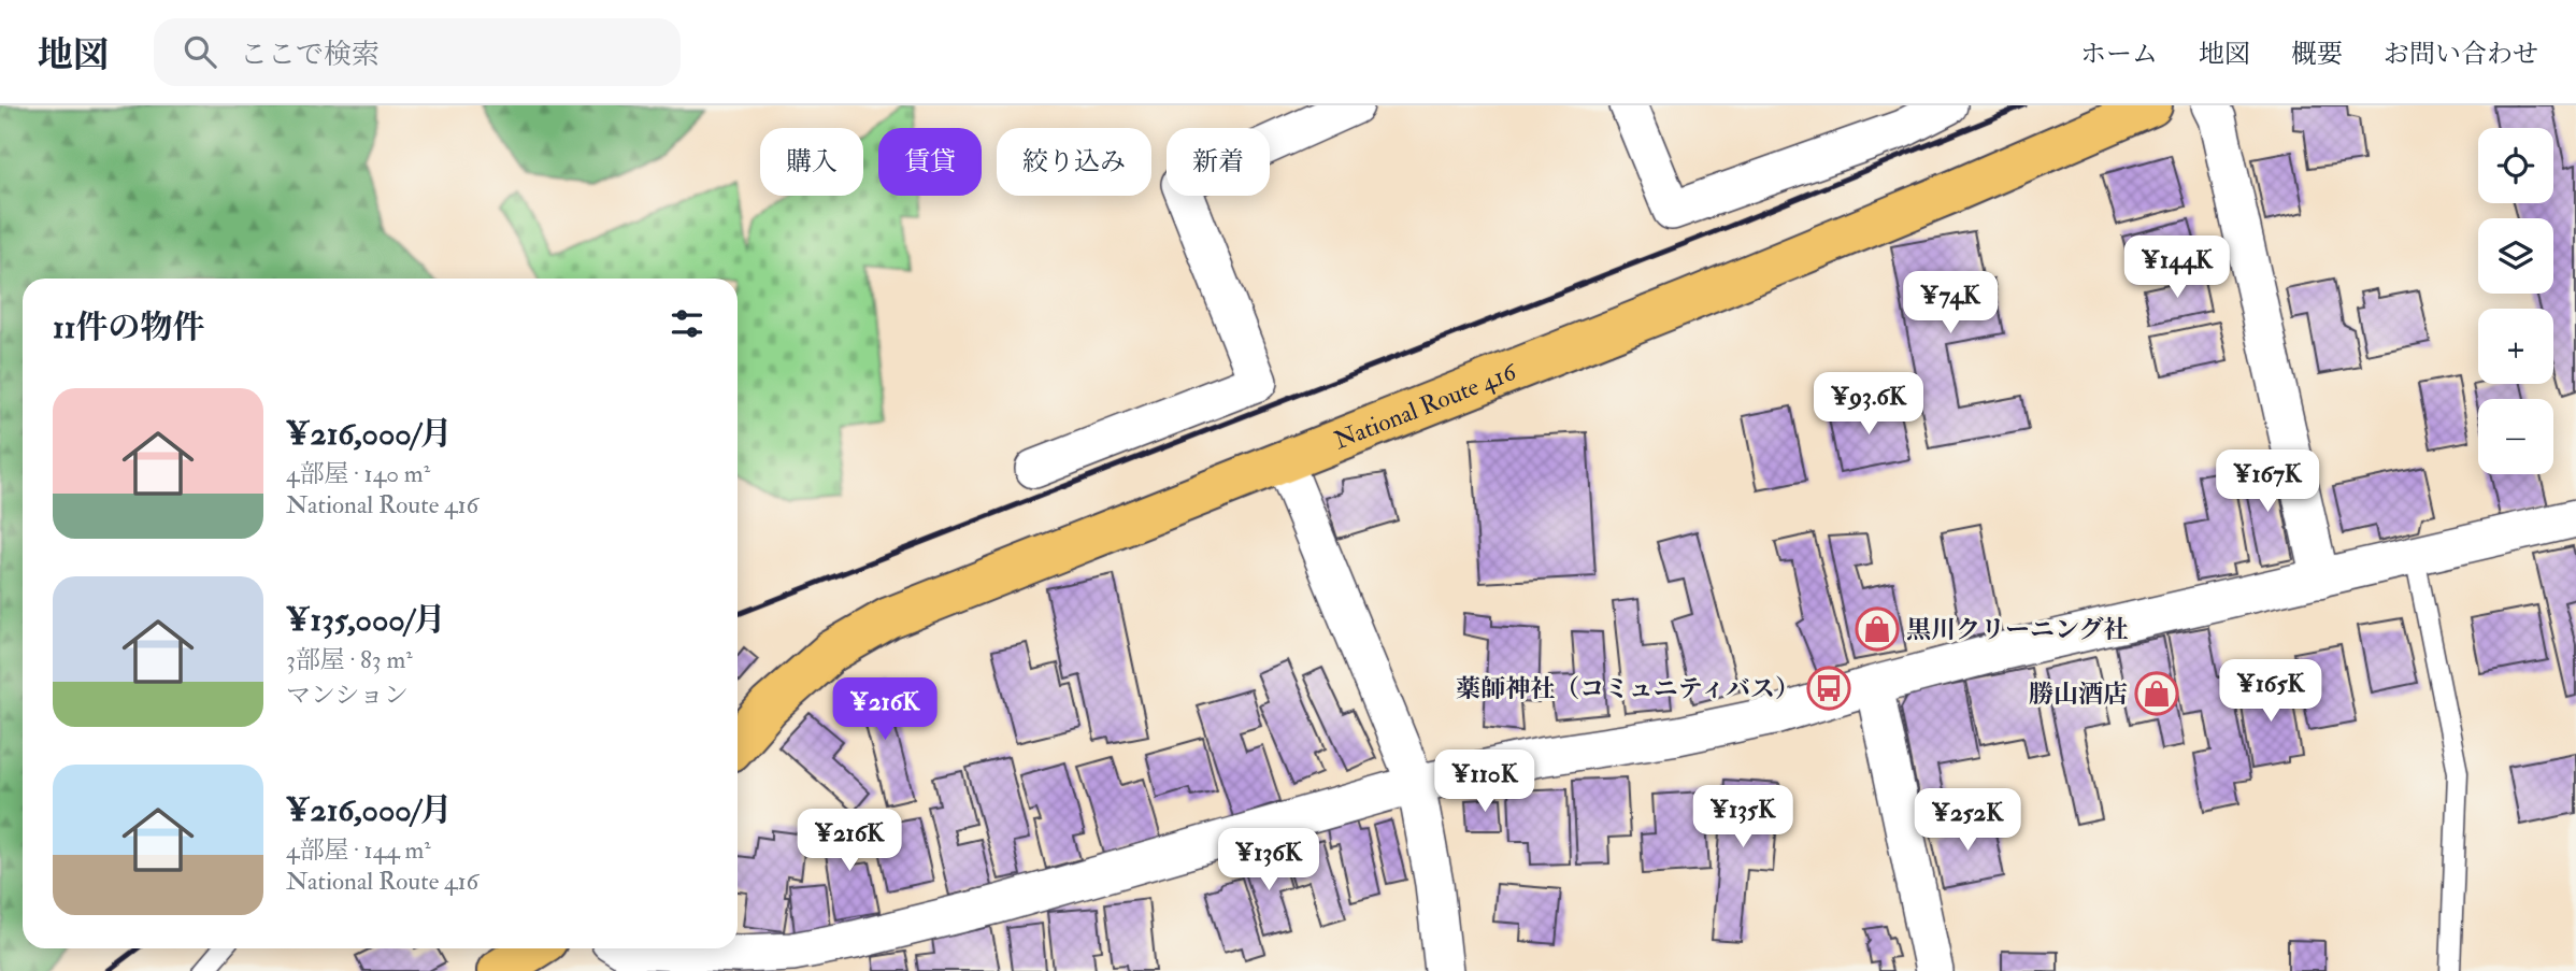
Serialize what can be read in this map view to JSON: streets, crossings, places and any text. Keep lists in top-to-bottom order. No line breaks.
{"streets":{"highway":["National Route 416"]},"places":{"shop":["黒川クリーニング社","勝山酒店"],"bus stop":["薬師神社（コミュニティバス）"]},"page":{"header":"地図","search":"ここで検索","nav":["ホーム","地図","概要","お問い合わせ"],"map_buttons":["+","−"],"chip":["購入","賃貸","絞り込み","新着"],"price":["¥144K","¥74K","¥93.6K","¥167K","¥165K","¥216K","¥110K","¥135K","¥252K","¥216K","¥136K"],"heading":"11件の物件","list":[{"name":"¥216,000/月","note":"4部屋 · 140 m² · National Route 416"},{"name":"¥135,000/月","note":"3部屋 · 83 m² · マンション"},{"name":"¥216,000/月","note":"4部屋 · 144 m² · National Route 416"}]}}
